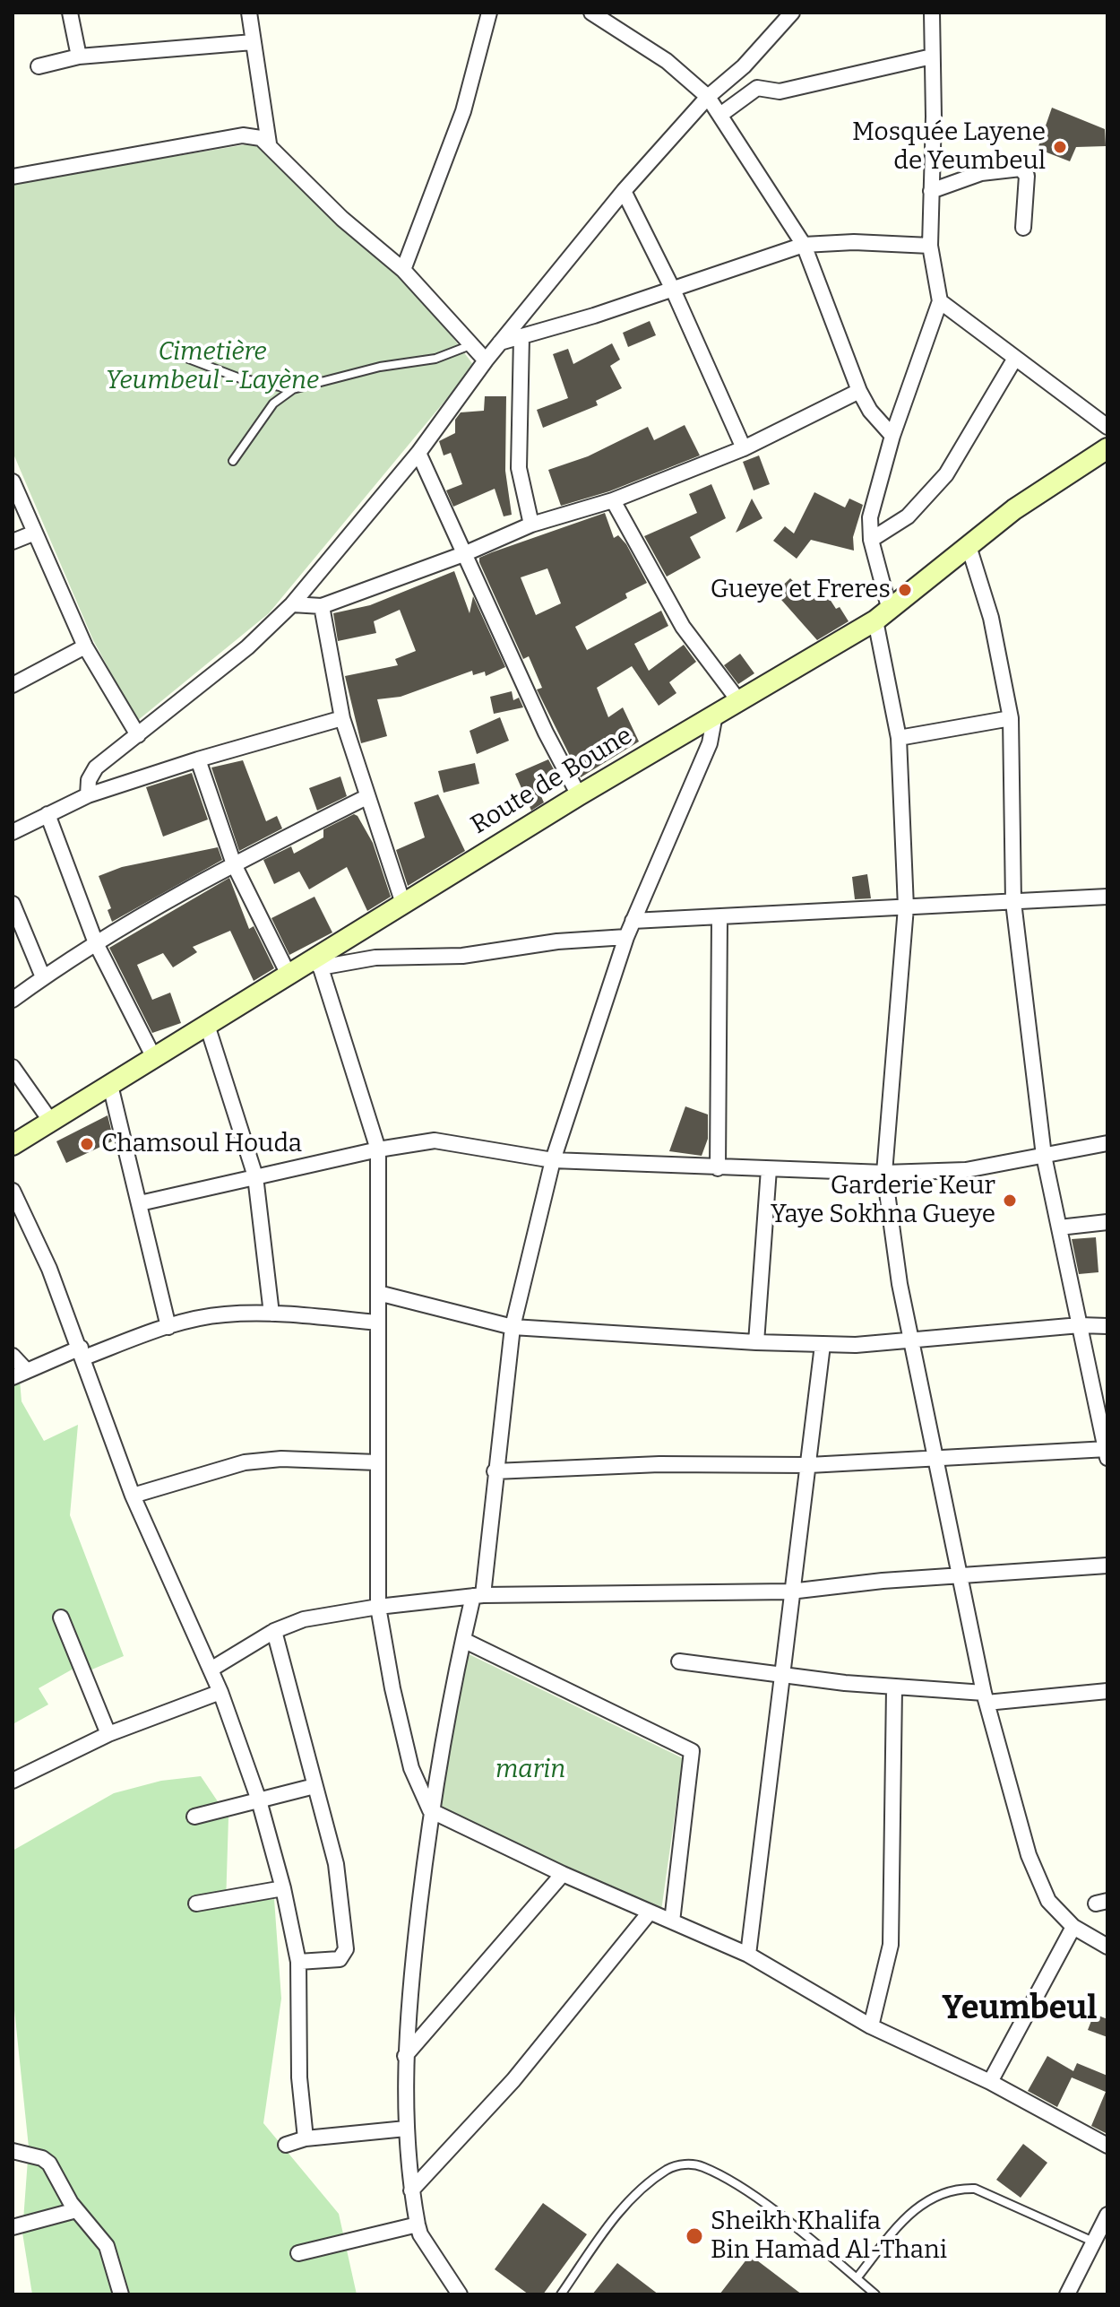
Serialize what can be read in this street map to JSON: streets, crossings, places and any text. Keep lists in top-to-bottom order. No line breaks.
{"streets":{"street":["Route de Boune"]},"districts":["Yeumbeul"],"parks":["Cimetière Yeumbeul - Layène","marin"],"places":["Mosquée Layene de Yeumbeul","Gueye et Freres","Chamsoul Houda","Garderie Keur Yaye Sokhna Gueye","Sheikh Khalifa Bin Hamad Al-Thani"]}
